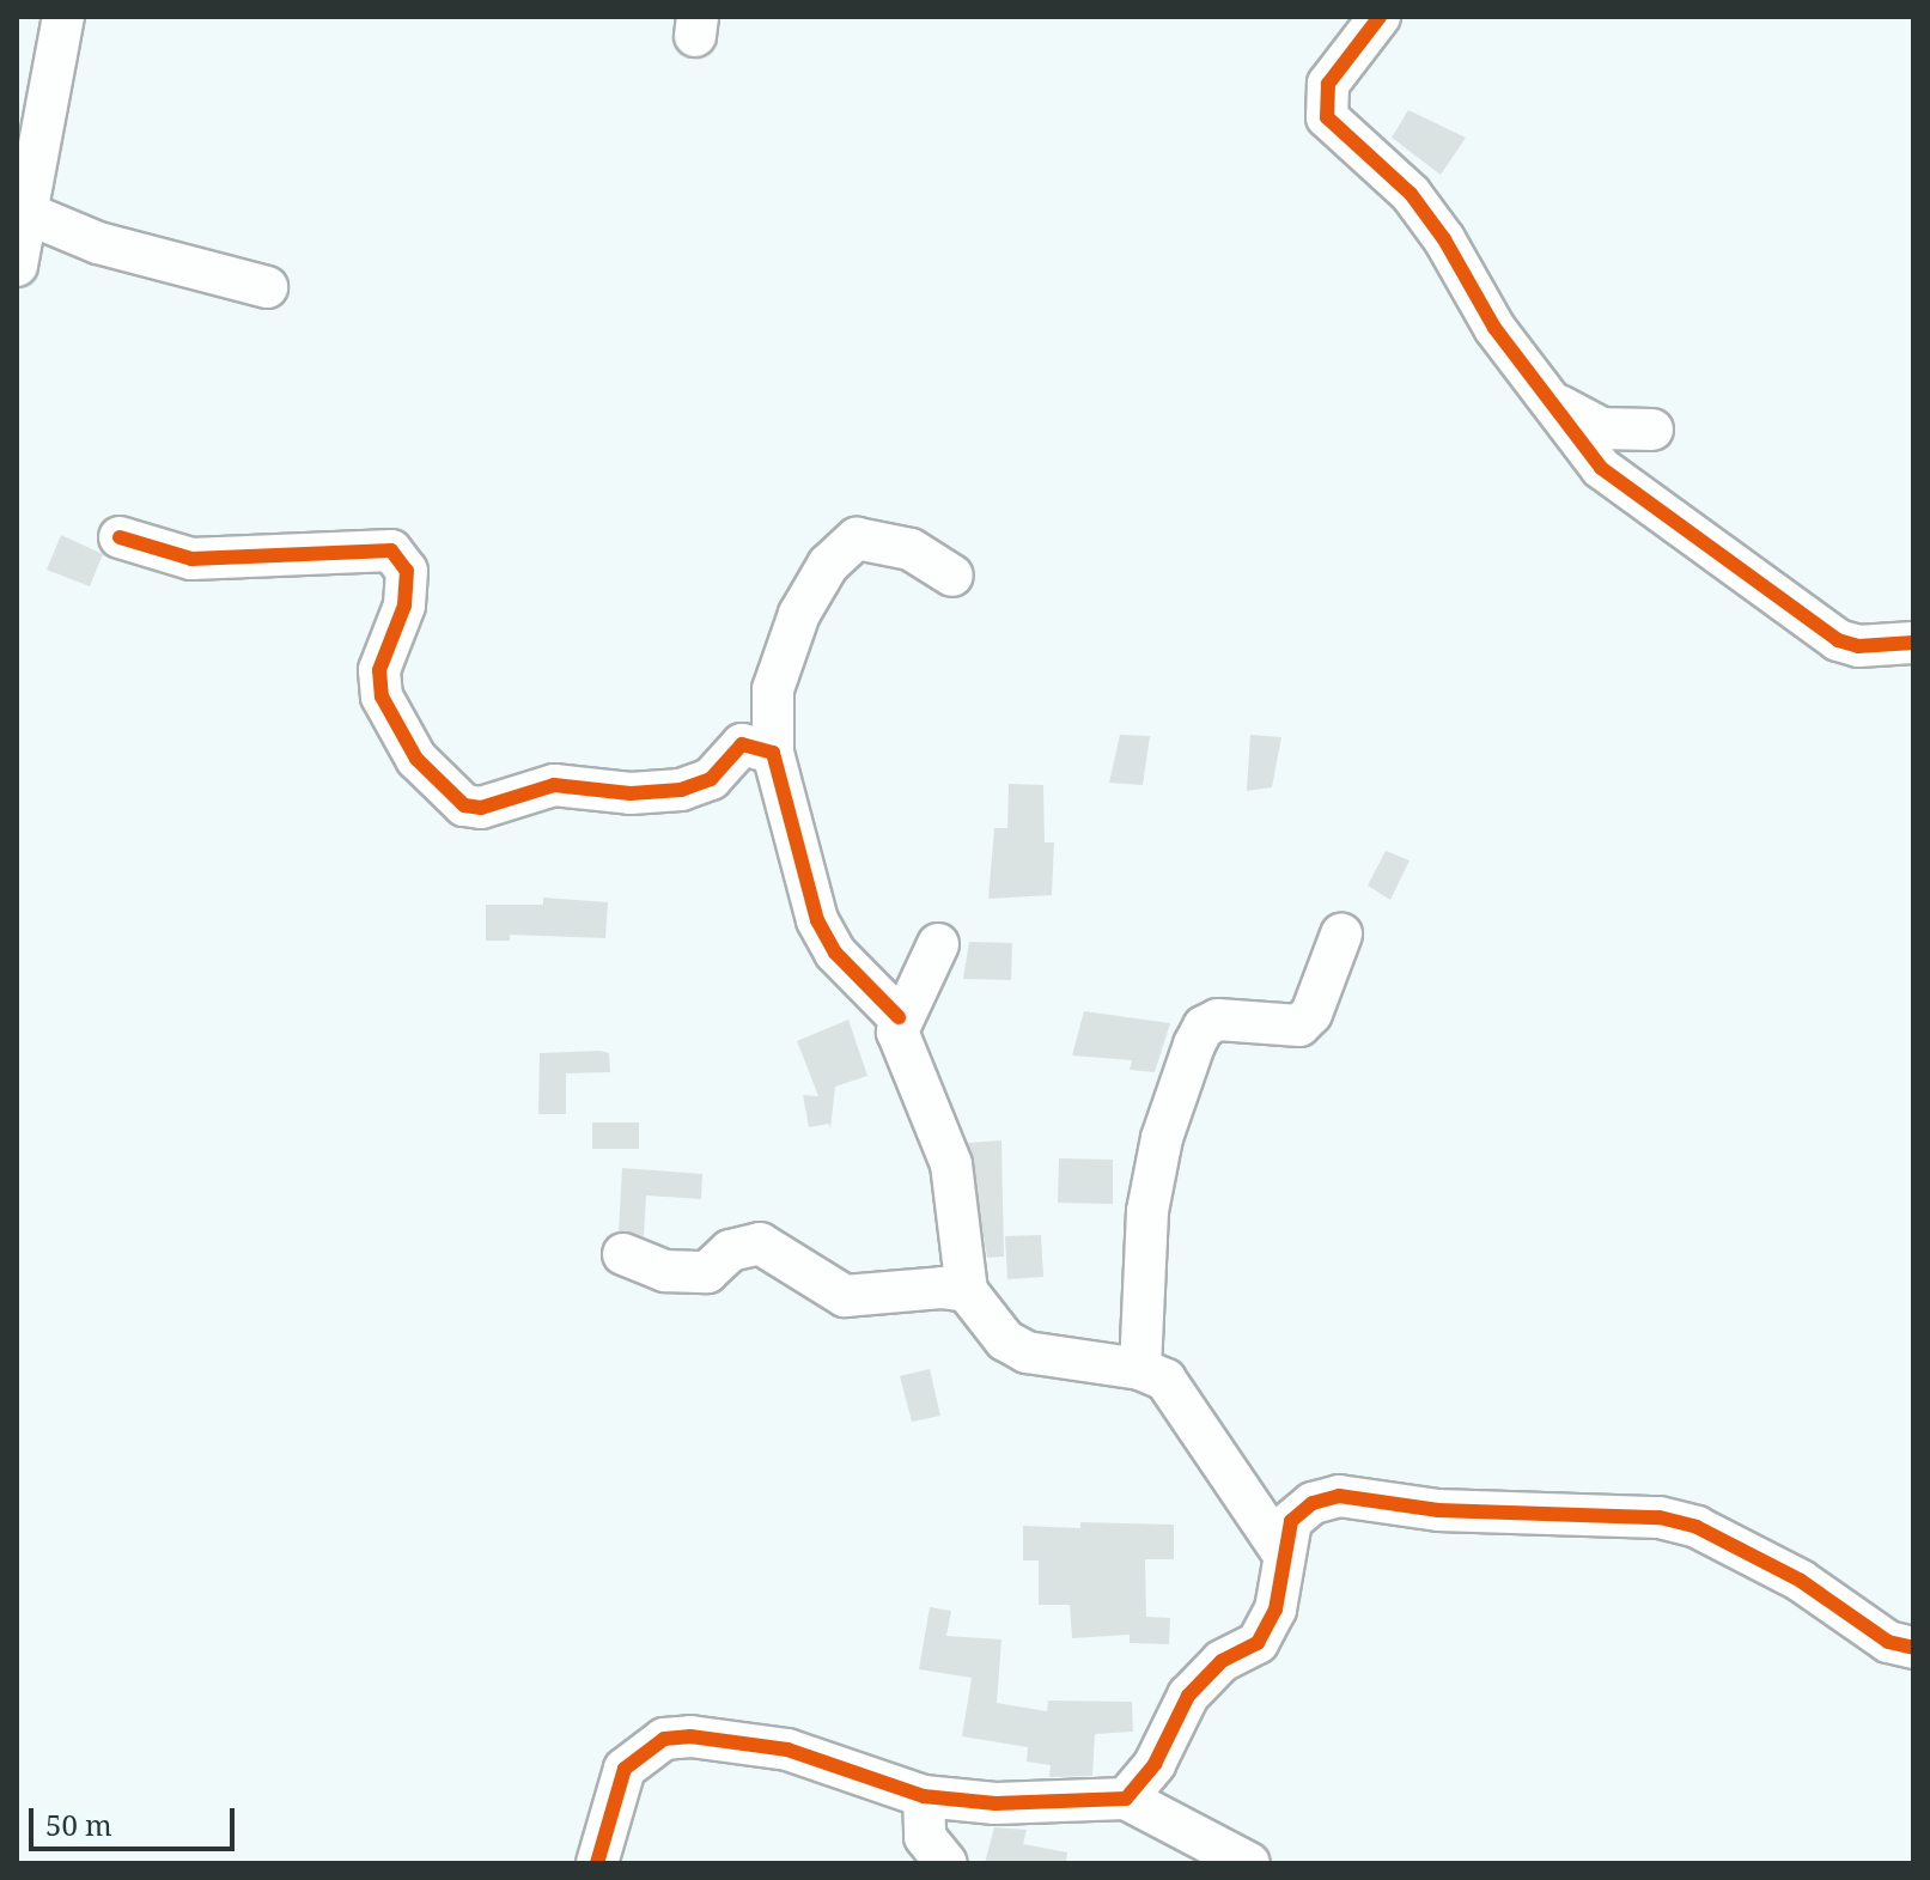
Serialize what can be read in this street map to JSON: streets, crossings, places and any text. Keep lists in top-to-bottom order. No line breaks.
{"scale_bar":"50 m"}
